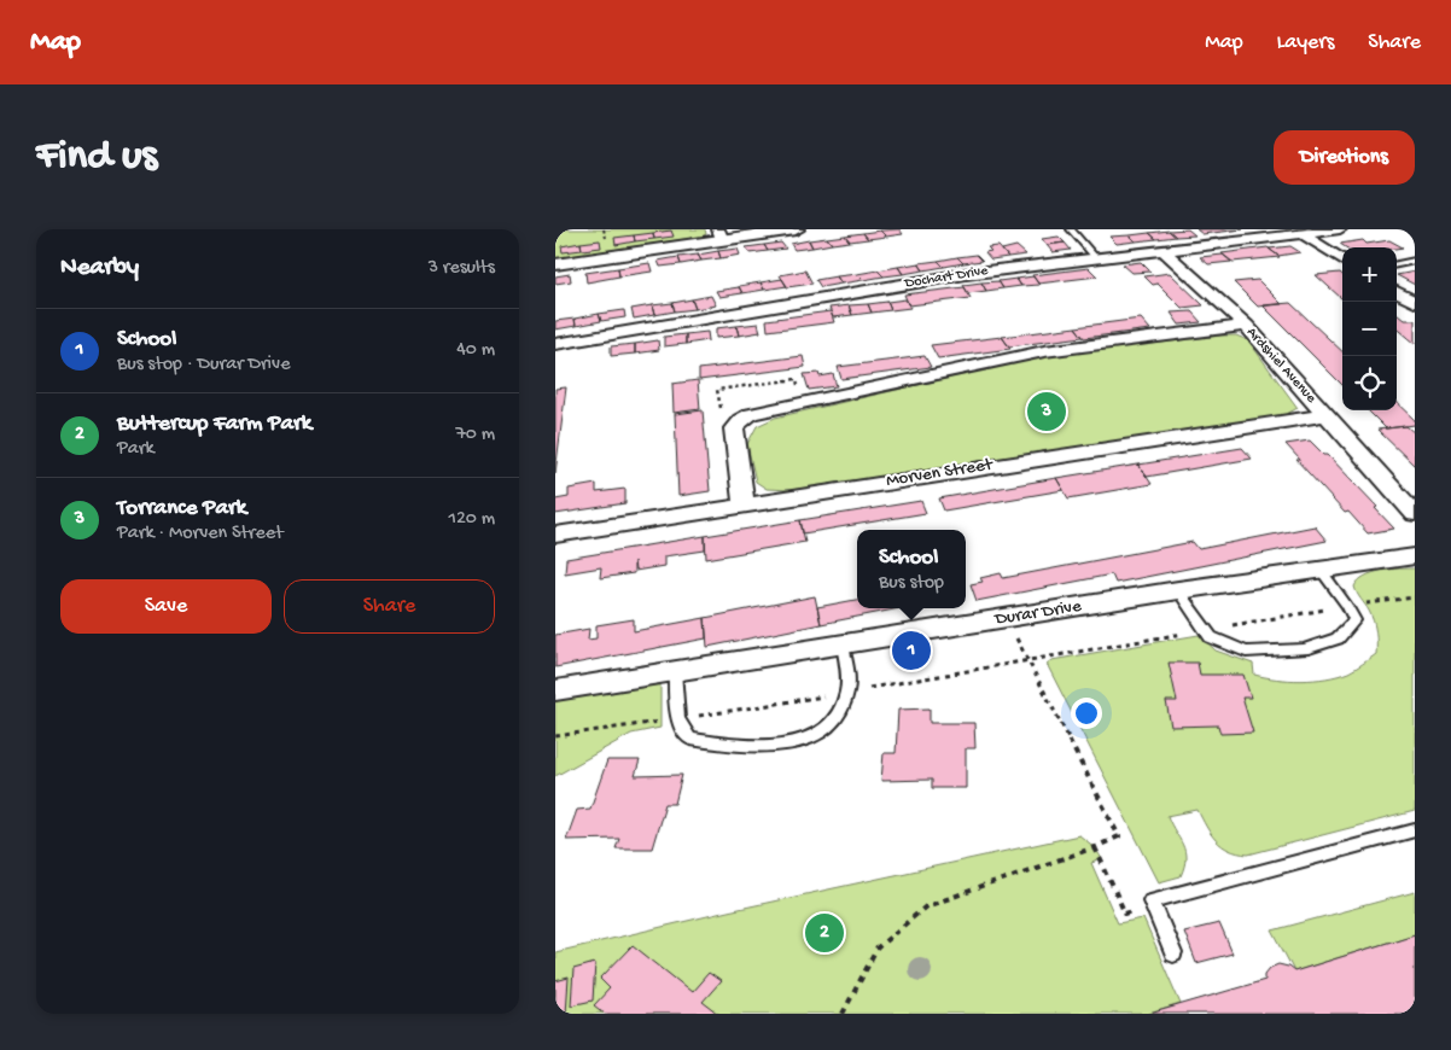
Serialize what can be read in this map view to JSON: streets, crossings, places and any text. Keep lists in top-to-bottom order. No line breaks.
{"streets":{"street":["Dochart Drive","Ardshiel Avenue","Morven Street","Durar Drive"]},"crossings":[["Dochart Drive","Ardshiel Avenue"],["Ardshiel Avenue","Morven Street"]],"page":{"header":"Map","nav":["Map","Layers","Share"],"buttons":["Directions",["Save","Share"]],"title":"Find us","heading":["Nearby","3 results"],"map_buttons":["+","−"],"list":[{"mark":"1","name":"School","note":"Bus stop · Durar Drive","value":"40 m"},{"mark":"2","name":"Buttercup Farm Park","note":"Park","value":"70 m"},{"mark":"3","name":"Torrance Park","note":"Park · Morven Street","value":"120 m"}],"pins":["3","1","2"],"popup":["School","Bus stop"]}}
